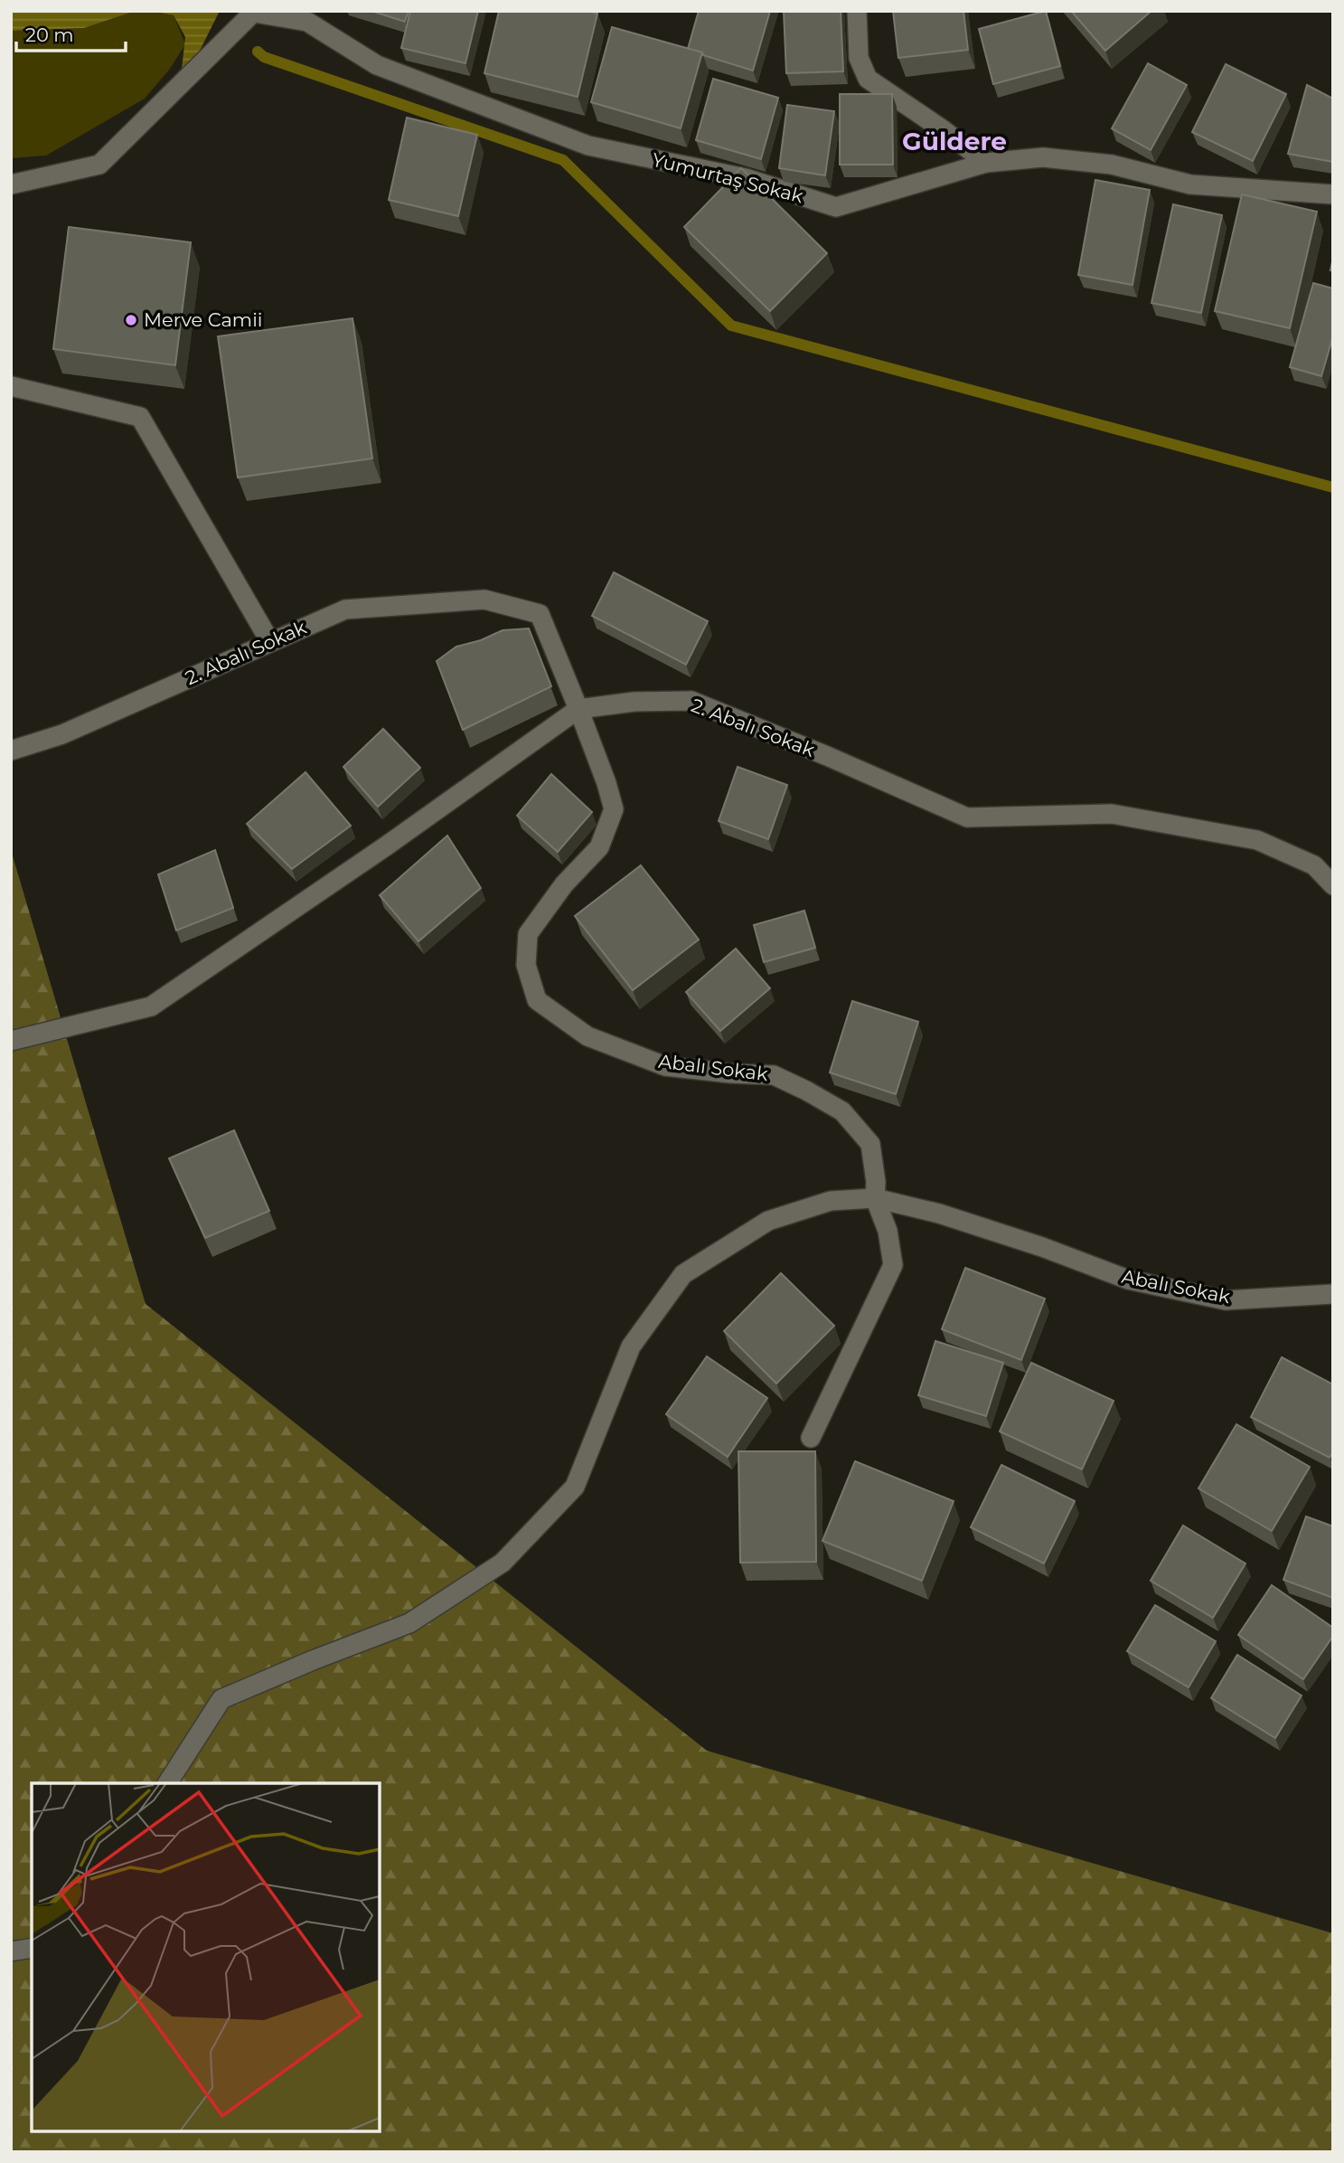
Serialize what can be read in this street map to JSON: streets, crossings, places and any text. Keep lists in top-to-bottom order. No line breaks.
{"streets":{"street":["Yumurtaş Sokak","2. Abalı Sokak","Abalı Sokak"]},"crossings":[["2. Abalı Sokak","Abalı Sokak"]],"districts":["Güldere"],"places":["Merve Camii"],"scale_bar":"20 m"}
